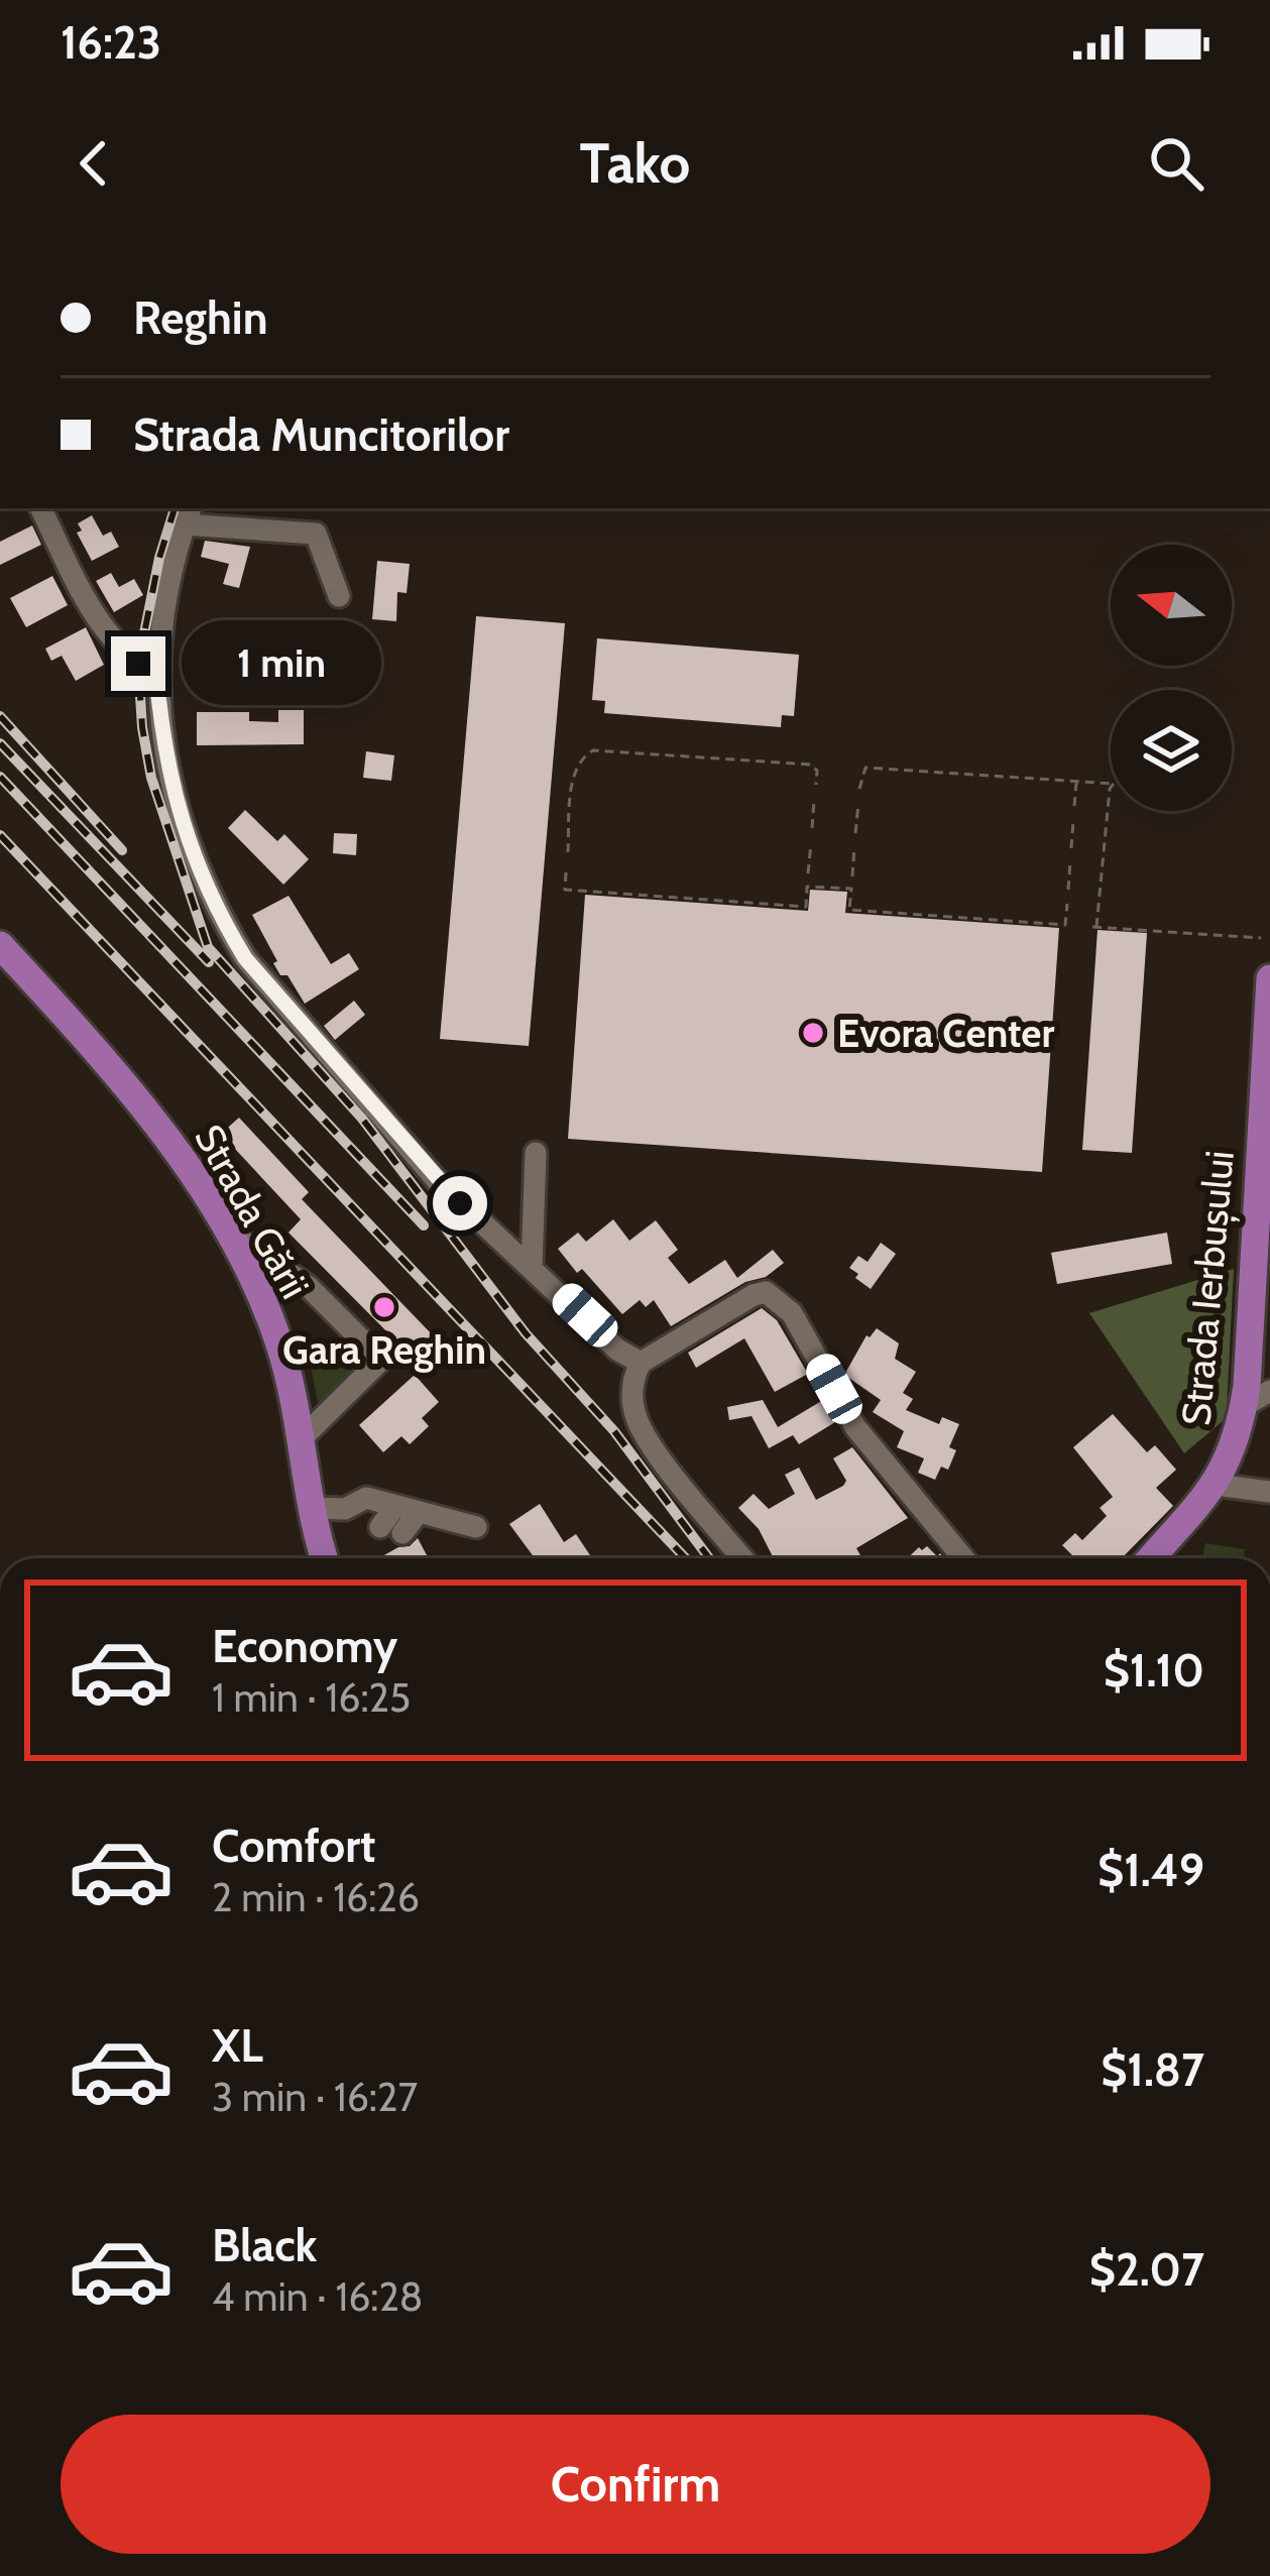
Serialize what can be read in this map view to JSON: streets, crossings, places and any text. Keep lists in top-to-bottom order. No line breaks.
{"streets":{"main road":["Strada Gării","Strada Ierbușului"]},"places":["Evora Center","Gara Reghin"],"north":"left","page":{"status":"16:23","header":"Tako","banner":["Reghin","Strada Muncitorilor"],"bubble":"1 min","list":[{"name":"Economy","note":"1 min · 16:25","value":"$1.10"},{"name":"Comfort","note":"2 min · 16:26","value":"$1.49"},{"name":"XL","note":"3 min · 16:27","value":"$1.87"},{"name":"Black","note":"4 min · 16:28","value":"$2.07"}],"buttons":"Confirm"}}
